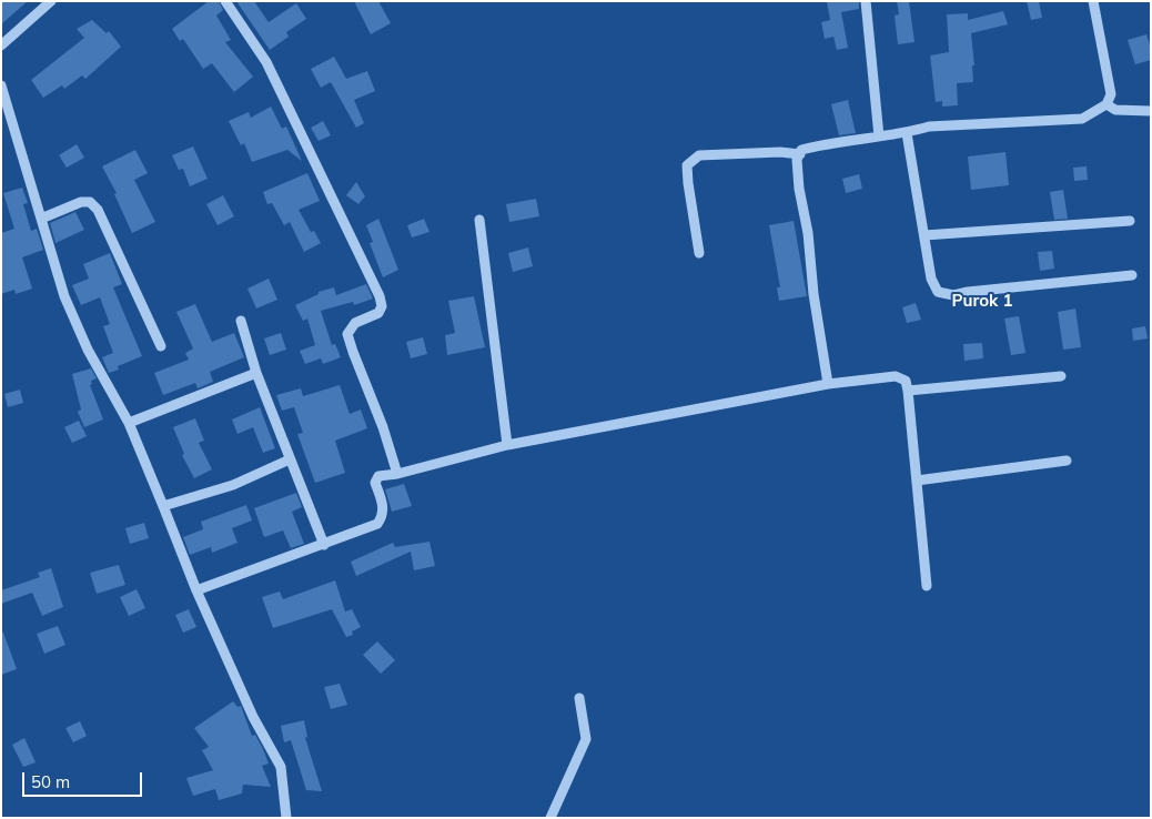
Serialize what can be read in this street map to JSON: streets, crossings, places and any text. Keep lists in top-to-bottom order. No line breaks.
{"districts":["Purok 1"],"scale_bar":"50 m"}
